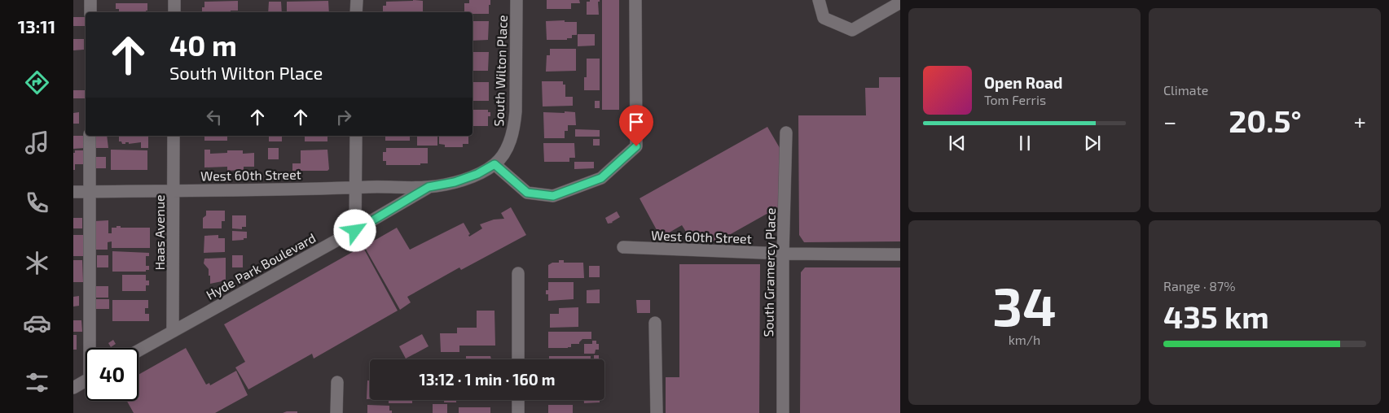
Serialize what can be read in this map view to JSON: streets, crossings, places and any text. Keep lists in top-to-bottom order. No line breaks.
{"streets":{"street":["South Wilton Place","West 60th Street","Haas Avenue","Hyde Park Boulevard","South Gramercy Place"]},"crossings":[["South Wilton Place","West 60th Street"],["South Wilton Place","Hyde Park Boulevard"],["West 60th Street","Haas Avenue"],["West 60th Street","Hyde Park Boulevard"],["West 60th Street","South Gramercy Place"],["Haas Avenue","Hyde Park Boulevard"]],"page":{"tabs":"13:11","tile":["Climate",["34","km/h"],["Range · 87%","435 km"]],"turn":["40 m","South Wilton Place"],"song":["Open Road","Tom Ferris"],"heat":["−","20.5°","+"],"limit":"40","trip":"13:12 · 1 min · 160 m"}}
